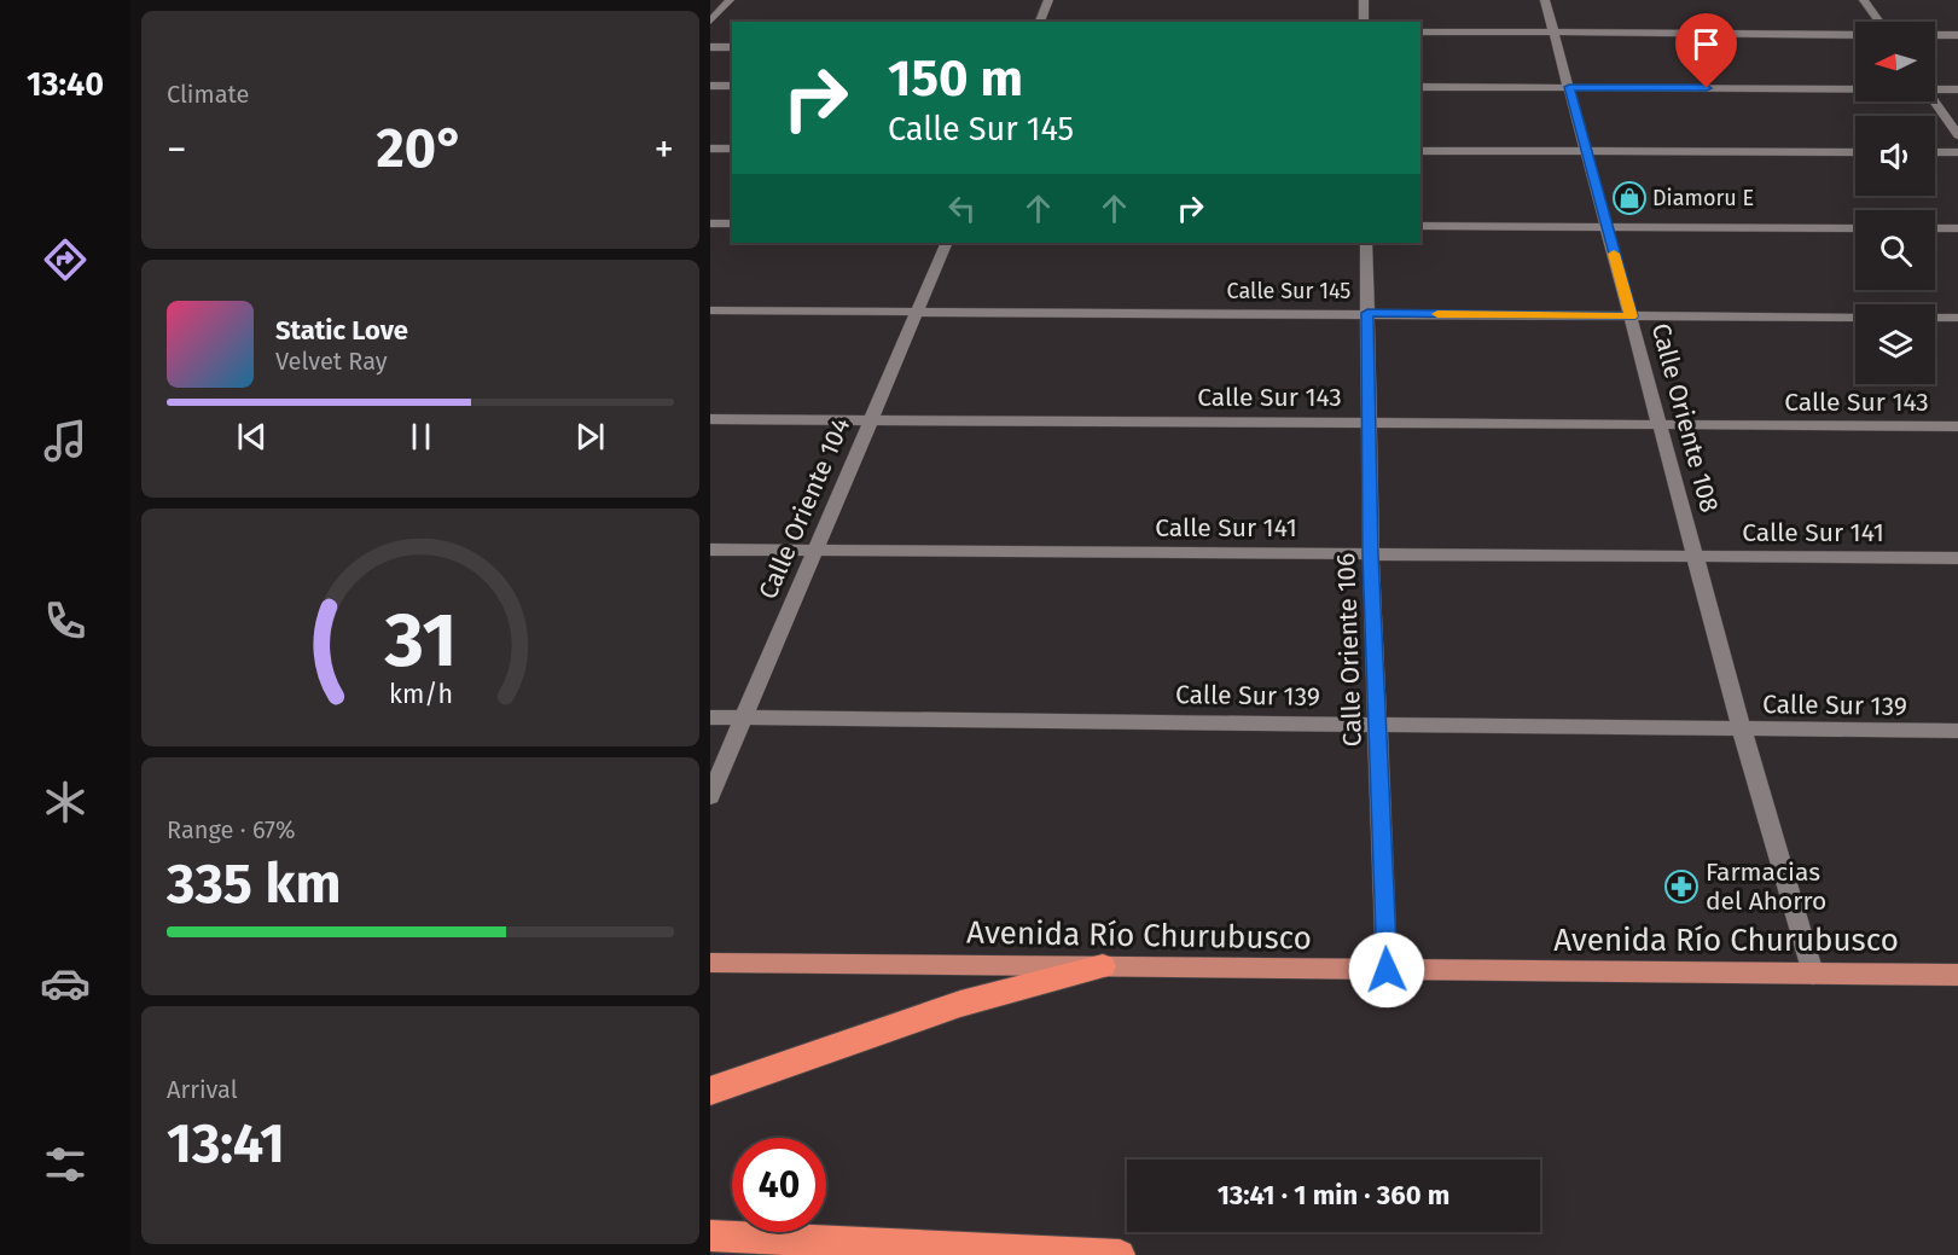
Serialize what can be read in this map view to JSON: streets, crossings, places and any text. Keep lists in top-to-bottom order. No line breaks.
{"streets":{"main road":["Avenida Río Churubusco"],"street":["Calle Sur 145","Calle Sur 143","Calle Oriente 108","Calle Oriente 104","Calle Sur 141","Calle Oriente 106","Calle Sur 139"]},"crossings":[["Calle Sur 145","Calle Oriente 108"],["Calle Sur 145","Calle Oriente 104"],["Calle Sur 145","Calle Oriente 106"],["Calle Sur 143","Calle Oriente 108"],["Calle Sur 143","Calle Oriente 104"],["Calle Sur 143","Calle Oriente 106"],["Calle Oriente 108","Calle Sur 141"],["Calle Oriente 108","Calle Sur 139"],["Calle Oriente 108","Avenida Río Churubusco"],["Calle Oriente 104","Calle Sur 141"],["Calle Oriente 104","Calle Sur 139"],["Calle Sur 141","Calle Oriente 106"],["Calle Oriente 106","Calle Sur 139"],["Calle Oriente 106","Avenida Río Churubusco"]],"places":{"shop":["Diamoru E"],"pharmacy":["Farmacias del Ahorro"]},"north":"left","page":{"tabs":"13:40","tile":["Climate",["Range · 67%","335 km"],["Arrival","13:41"]],"turn":["150 m","Calle Sur 145"],"heat":["−","20°","+"],"song":["Static Love","Velvet Ray"],"limit":"40","trip":"13:41 · 1 min · 360 m","gauge":["31","km/h"]}}
